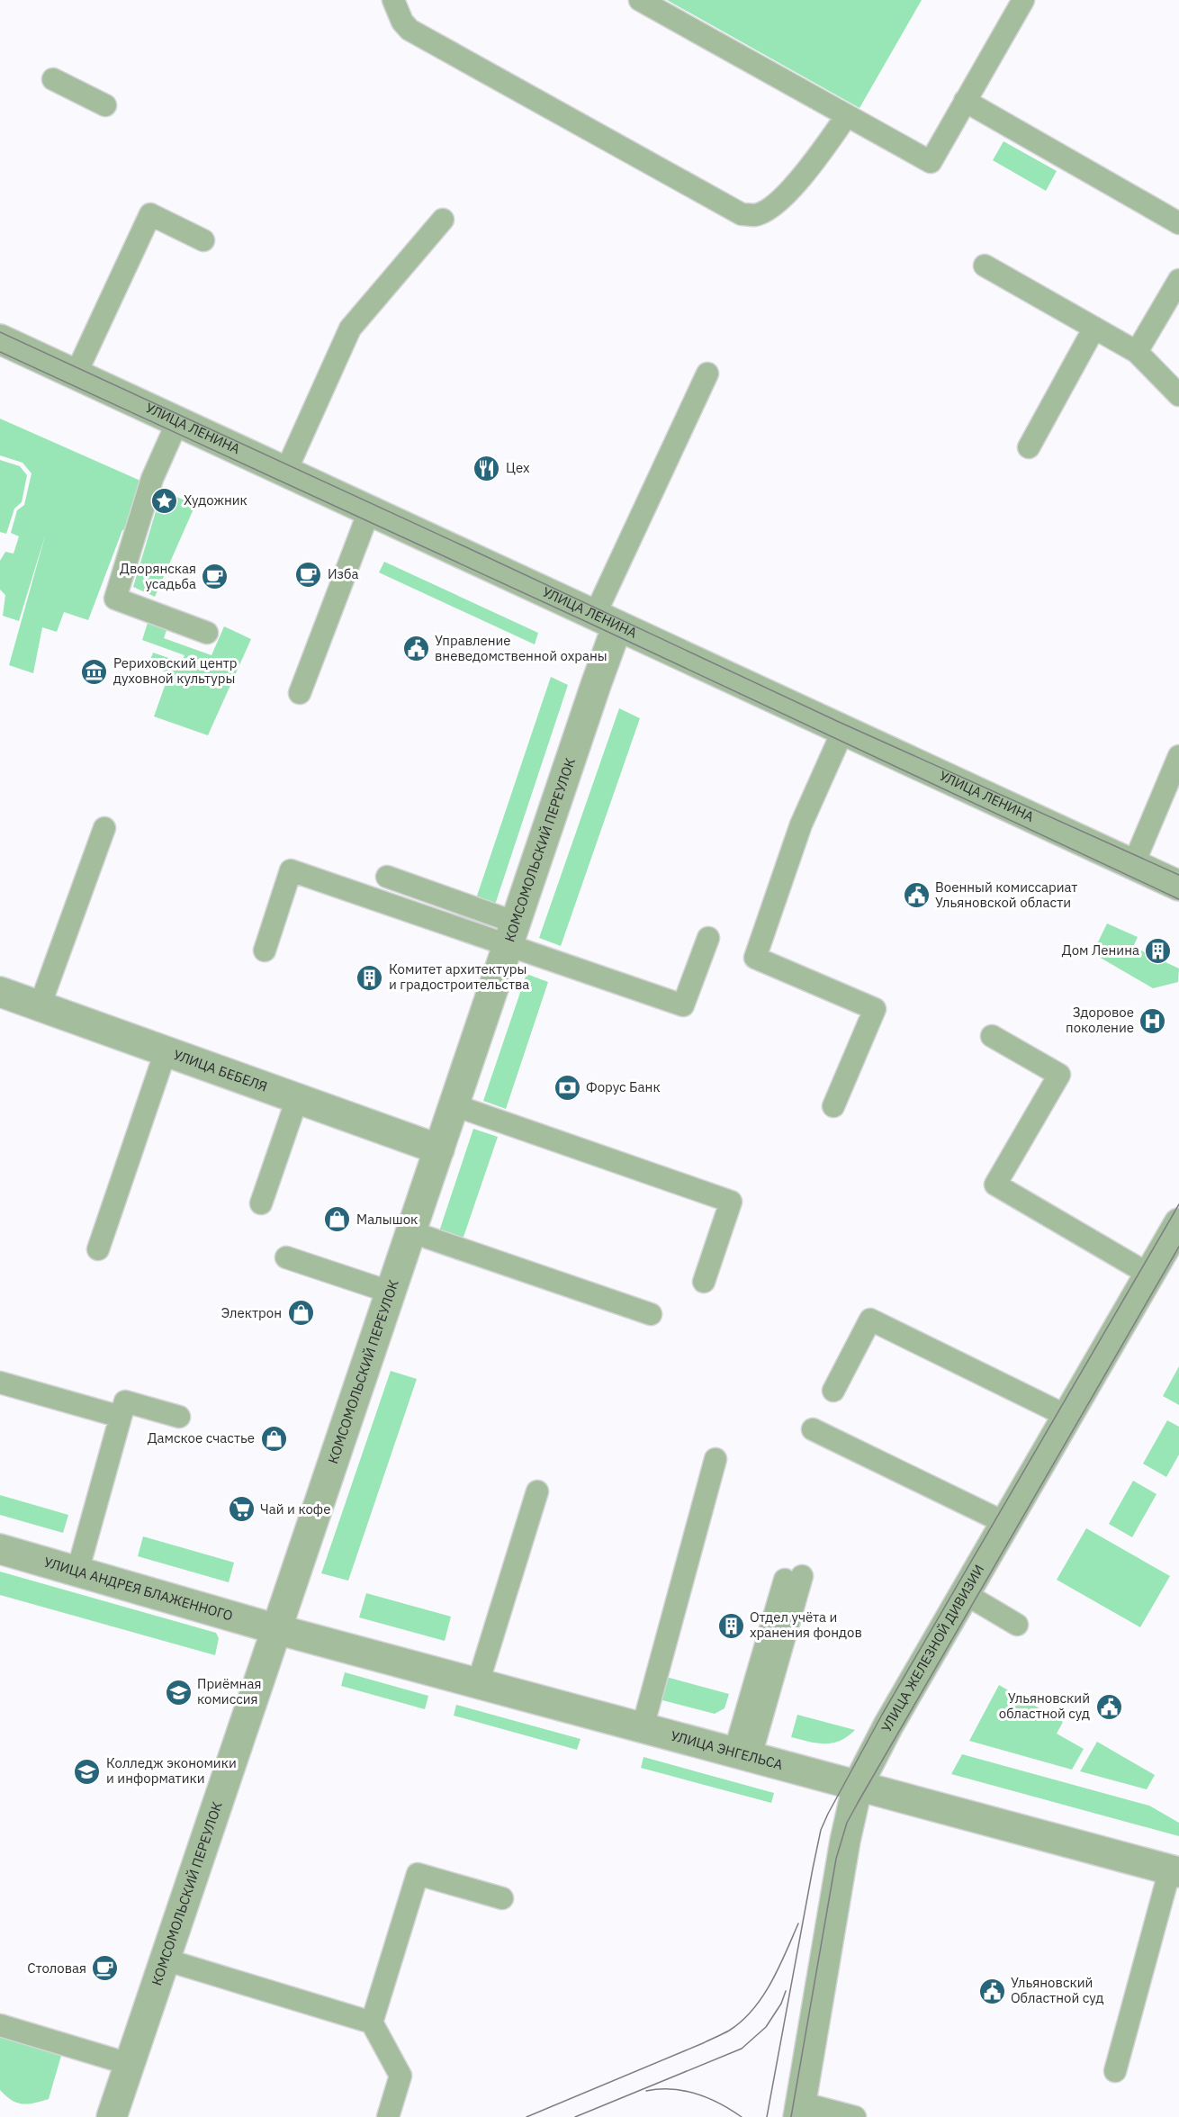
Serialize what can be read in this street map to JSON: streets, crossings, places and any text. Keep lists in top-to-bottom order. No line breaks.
{"streets":{"street":["УЛИЦА ЛЕНИНА","КОМСОМОЛЬСКИЙ ПЕРЕУЛОК","УЛИЦА БЕБЕЛЯ","УЛИЦА АНДРЕЯ БЛАЖЕННОГО","УЛИЦА ЖЕЛЕЗНОЙ ДИВИЗИИ","УЛИЦА ЭНГЕЛЬСА"]},"crossings":[["УЛИЦА ЛЕНИНА","КОМСОМОЛЬСКИЙ ПЕРЕУЛОК"],["КОМСОМОЛЬСКИЙ ПЕРЕУЛОК","УЛИЦА БЕБЕЛЯ"],["КОМСОМОЛЬСКИЙ ПЕРЕУЛОК","УЛИЦА АНДРЕЯ БЛАЖЕННОГО"],["КОМСОМОЛЬСКИЙ ПЕРЕУЛОК","УЛИЦА ЭНГЕЛЬСА"],["УЛИЦА АНДРЕЯ БЛАЖЕННОГО","УЛИЦА ЭНГЕЛЬСА"],["УЛИЦА ЖЕЛЕЗНОЙ ДИВИЗИИ","УЛИЦА ЭНГЕЛЬСА"]],"places":{"restaurant":["Цех"],"place":["Художник"],"cafe":["Изба","Дворянская усадьба","Столовая"],"public building":["Управление вневедомственной охраны","Военный комиссариат Ульяновской области","Ульяновский областной суд","Ульяновский Областной суд"],"museum":["Рериховский центр духовной культуры"],"building":["Дом Ленина","Комитет архитектуры и градостроительства","Отдел учёта и хранения фондов"],"hospital":["Здоровое поколение"],"bank":["Форус Банк"],"shop":["Малышок","Электрон","Дамское счастье"],"supermarket":["Чай и кофе"],"school or university":["Приёмная комиссия","Колледж экономики и информатики"]}}
